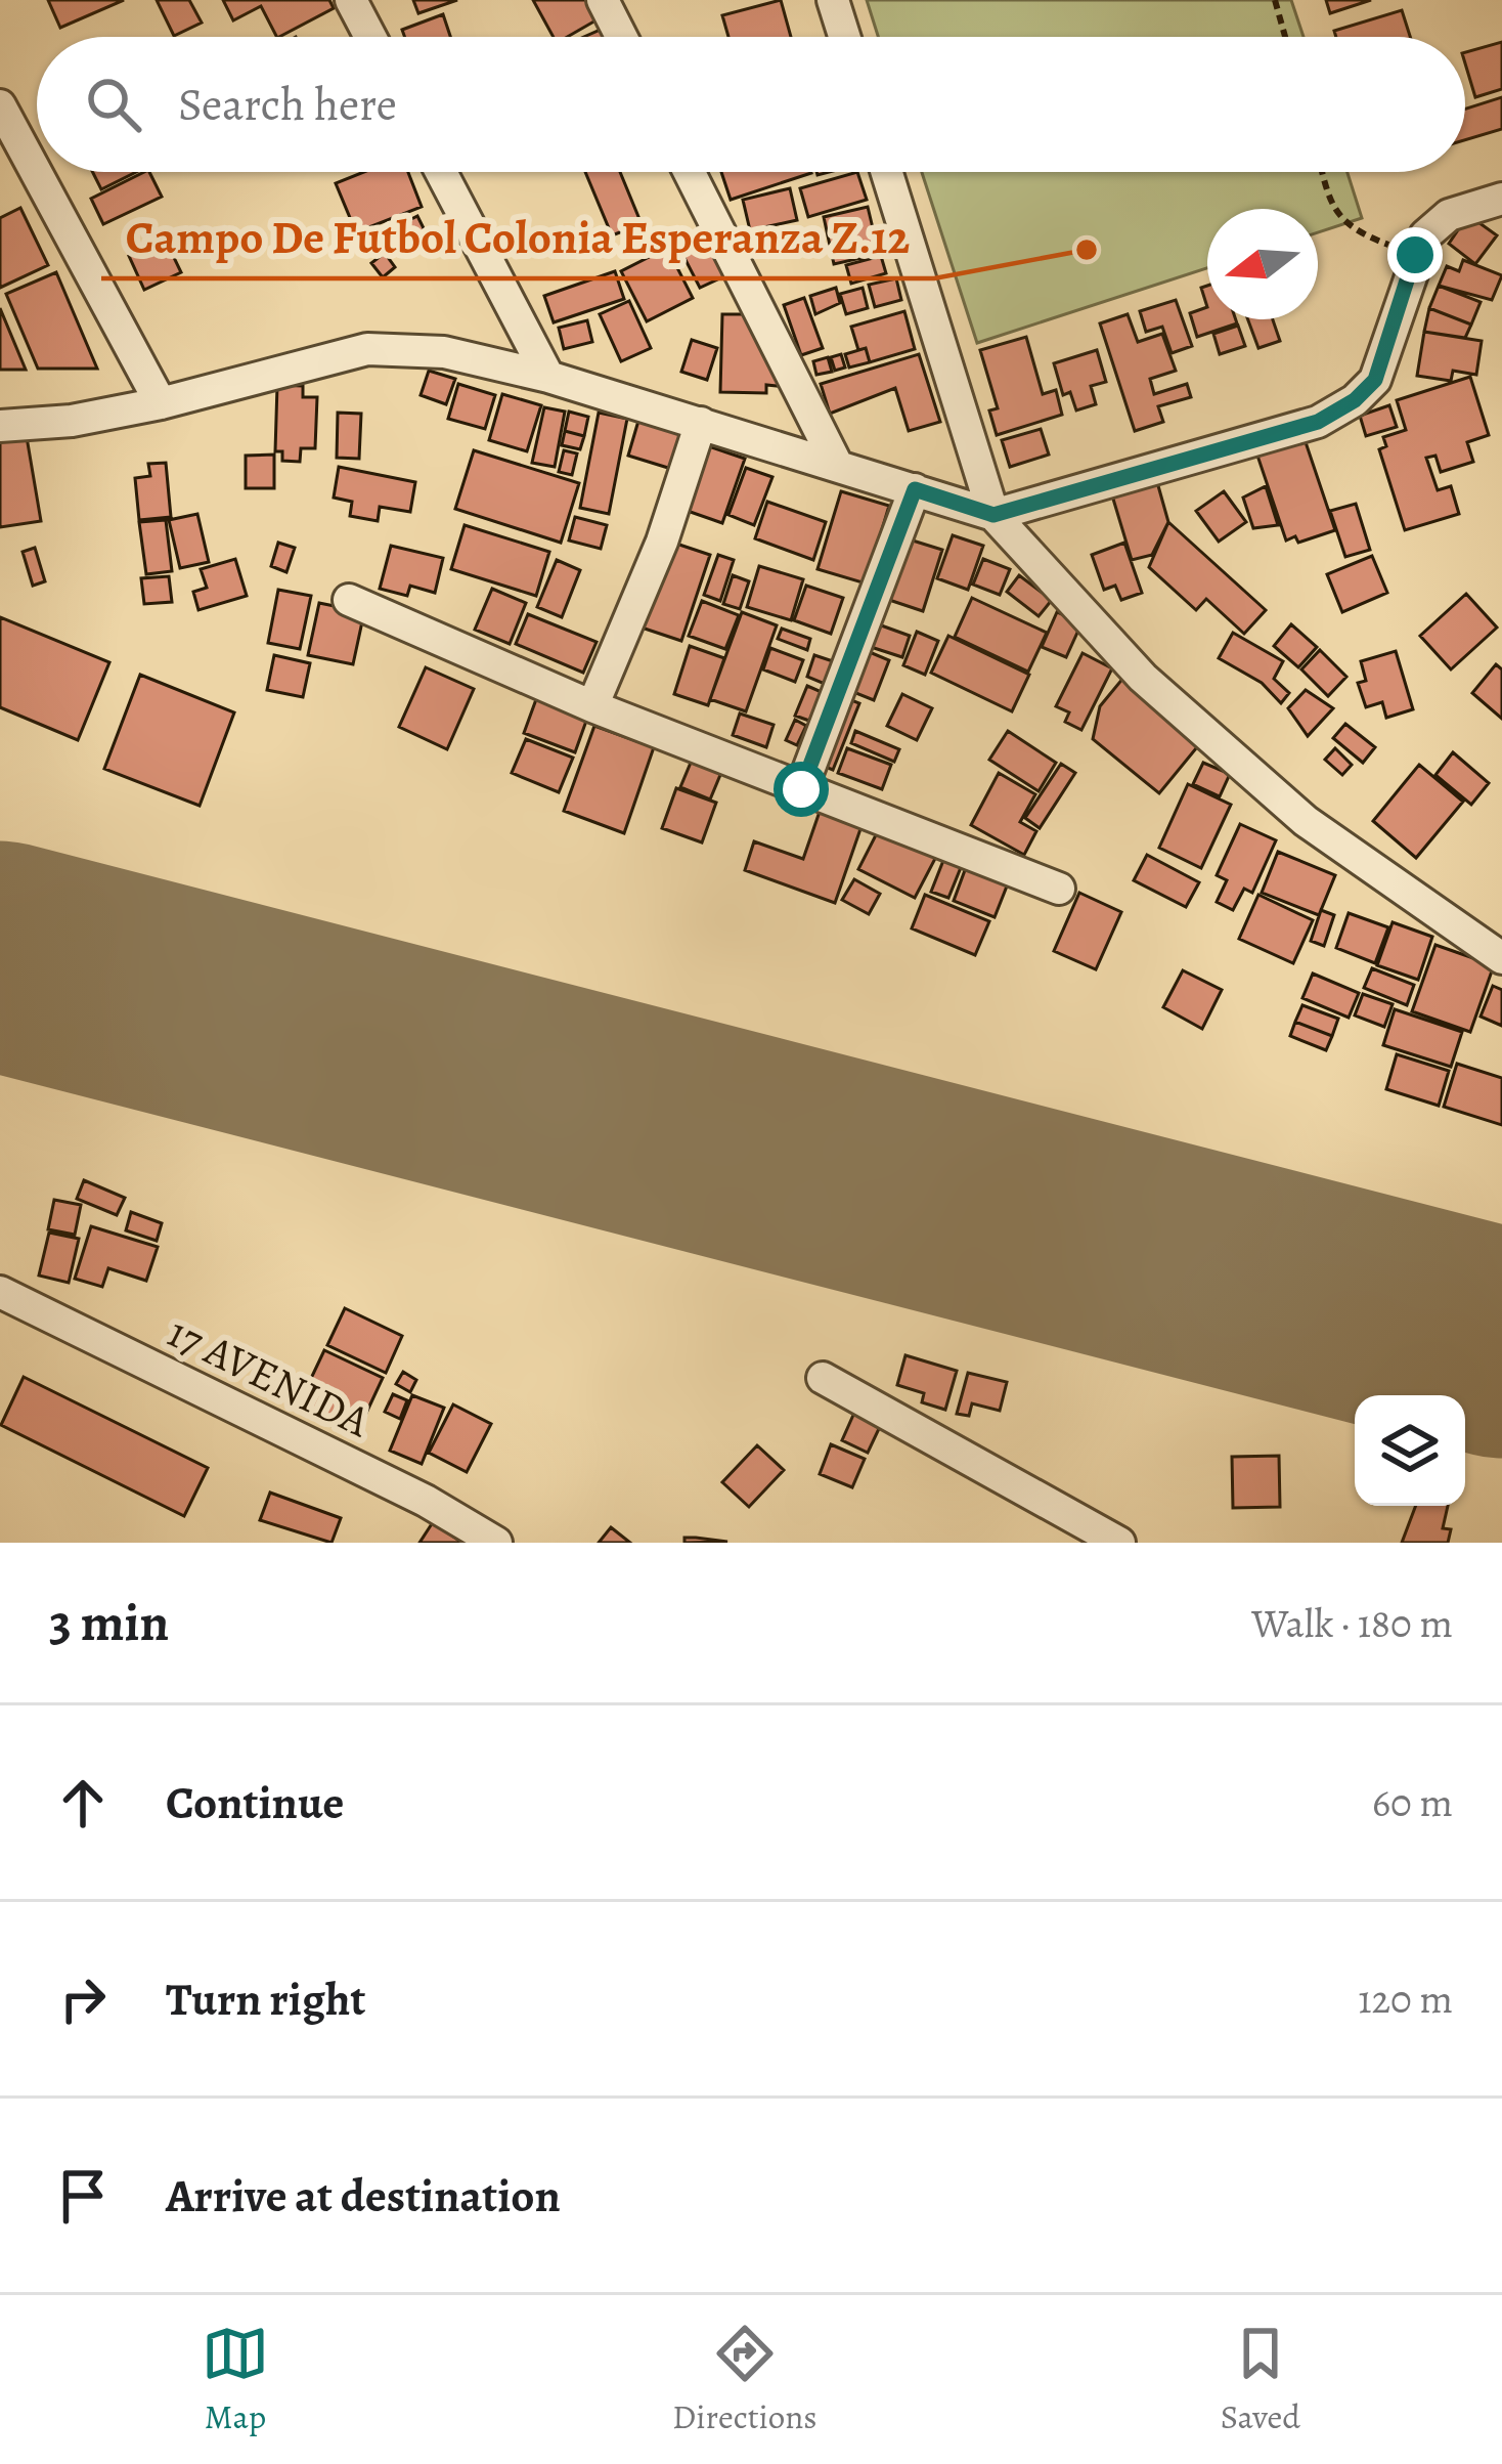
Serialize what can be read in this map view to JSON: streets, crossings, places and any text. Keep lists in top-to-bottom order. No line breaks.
{"streets":{"street":["17 AVENIDA"]},"places":["Campo De Futbol Colonia Esperanza Z.12"],"north":"left","page":{"search":"Search here","heading":["3 min","Walk · 180 m"],"list":[["Continue","60 m"],["Turn right","120 m"],"Arrive at destination"],"nav":["Map","Directions","Saved"]}}
